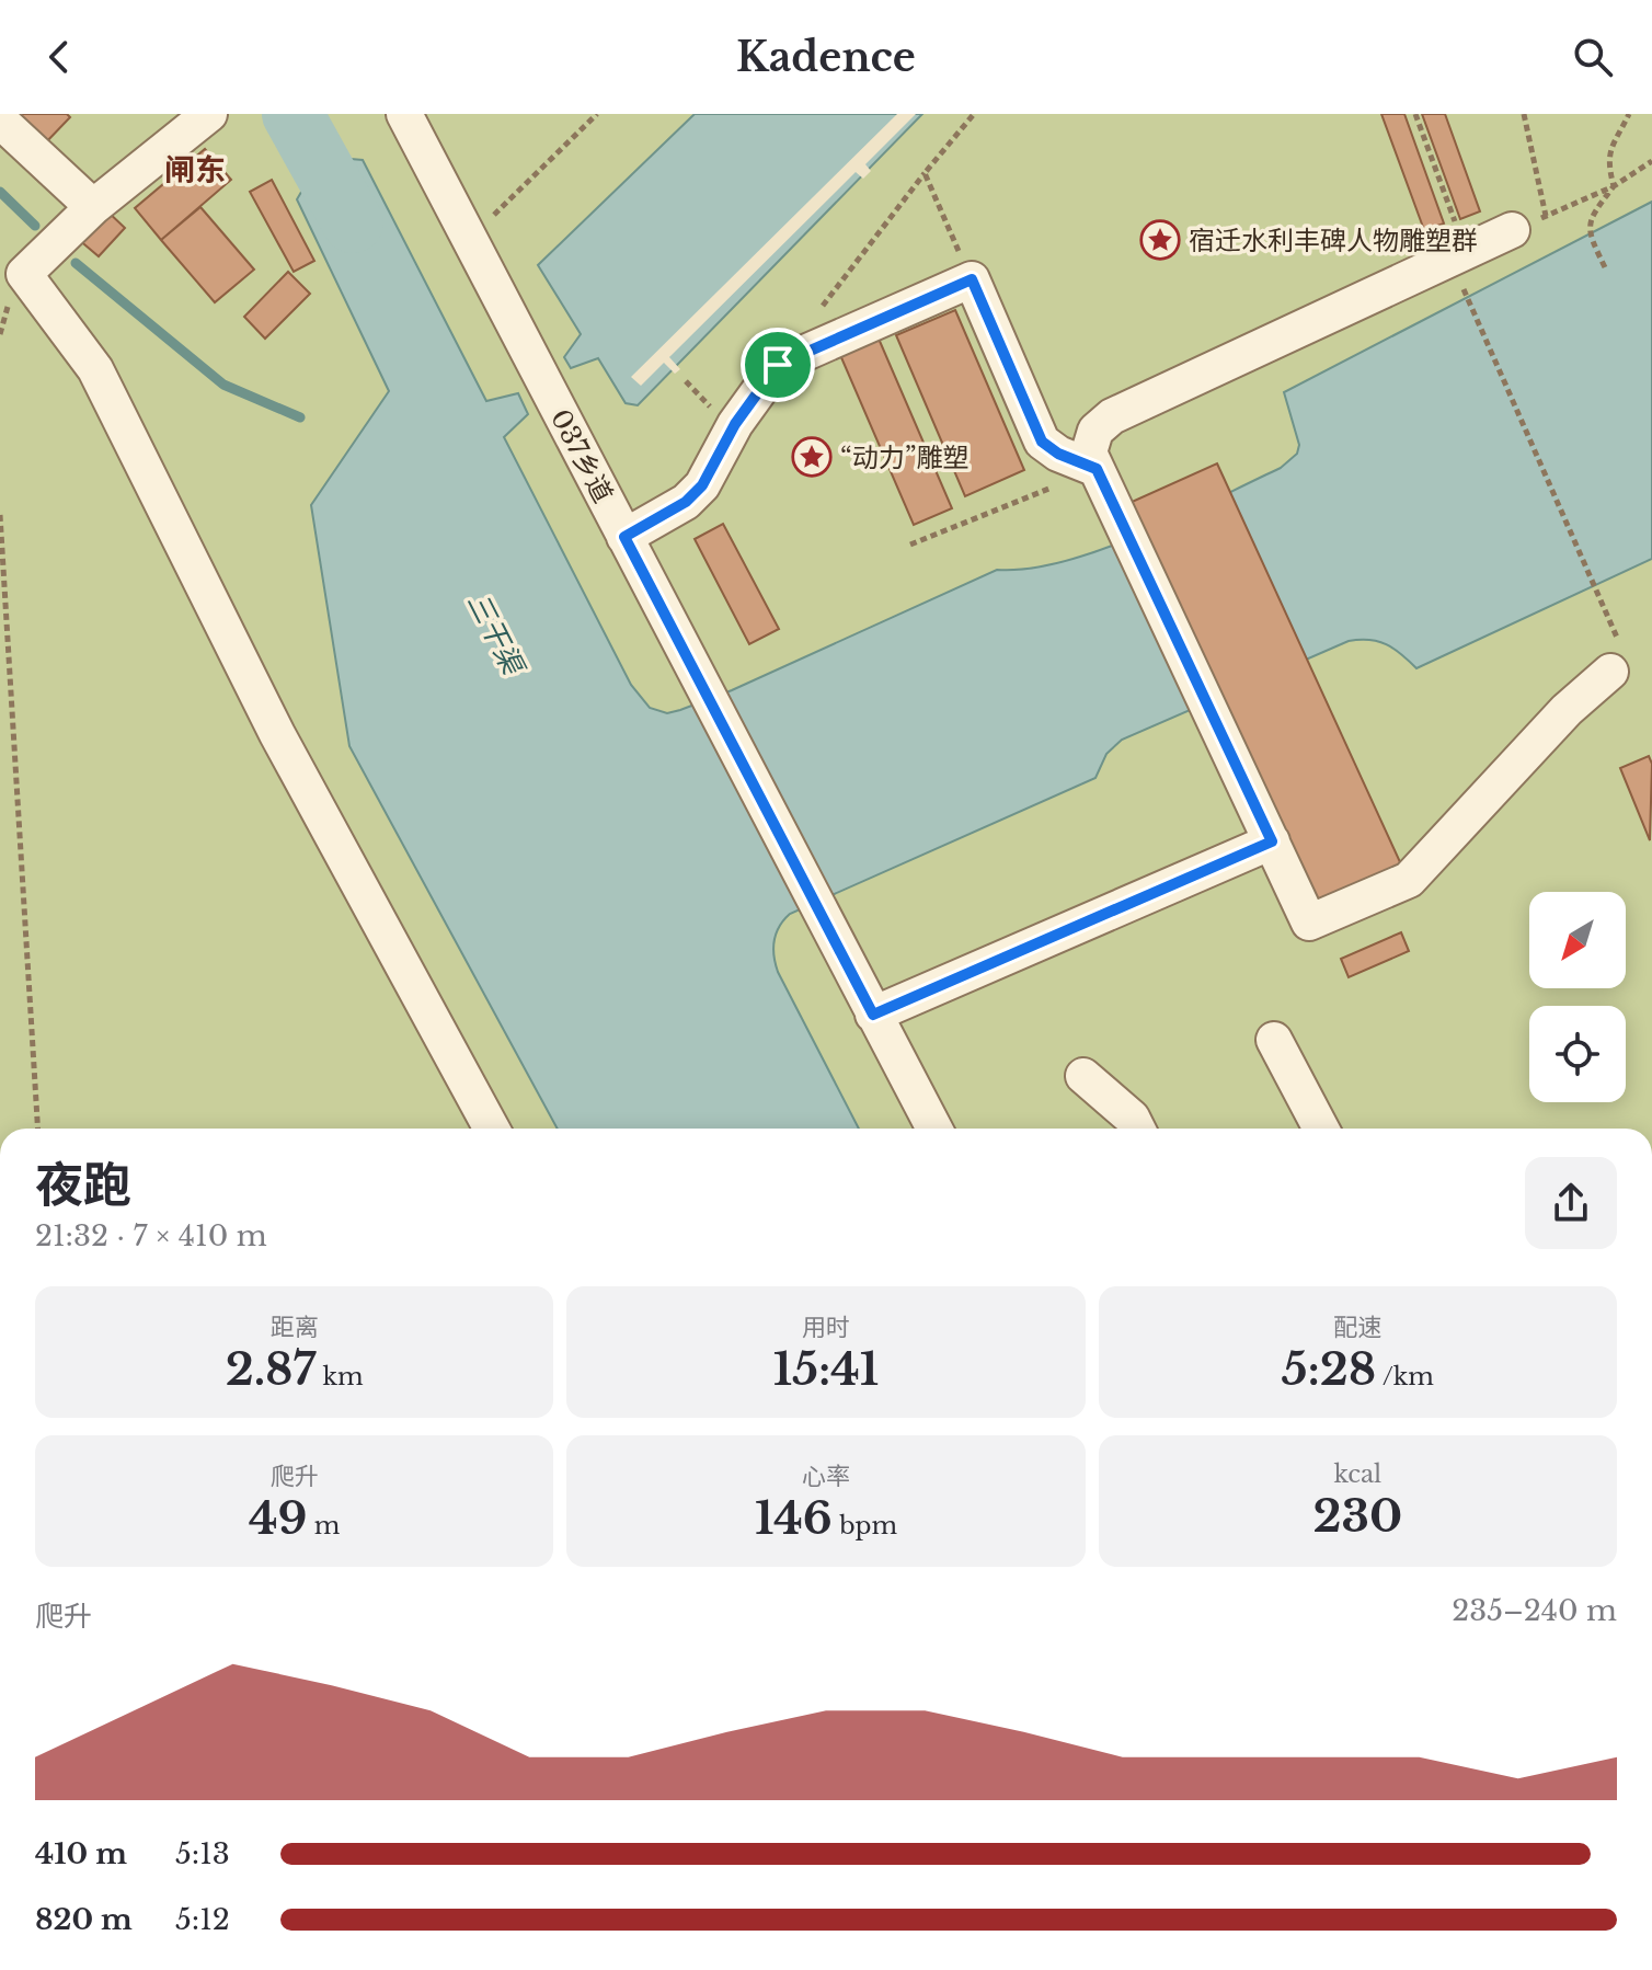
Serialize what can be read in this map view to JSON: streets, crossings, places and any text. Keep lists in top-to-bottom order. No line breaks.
{"streets":{"street":["037乡道"]},"districts":["闸东"],"water":["三干渠"],"places":{"place":["宿迁水利丰碑人物雕塑群","“动力”雕塑"]},"north":"bottom left","page":{"header":"Kadence","heading":["夜跑","21:32 · 7 × 410 m"],"stats":[["距离","2.87 km"],["用时","15:41"],["配速","5:28 /km"],["爬升","49 m"],["心率","146 bpm"],["kcal","230"]],"chart":["爬升","235–240 m"],"list":[{"name":"410 m","note":"5:13"},{"name":"820 m","note":"5:12"}]}}
